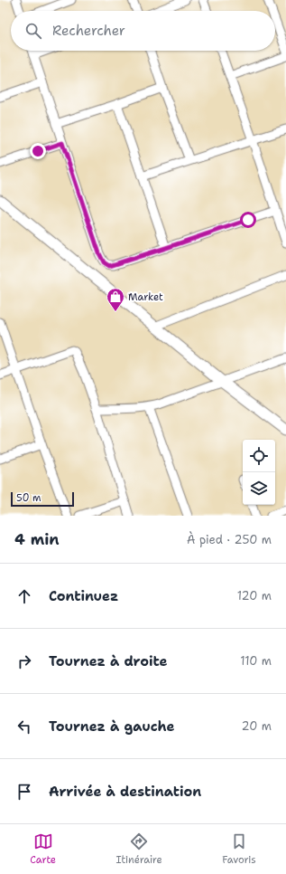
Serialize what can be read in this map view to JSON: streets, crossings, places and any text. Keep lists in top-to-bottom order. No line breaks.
{"places":{"shop":["Market"]},"scale_bar":"50 m","page":{"search":"Rechercher","scale":"50 m","heading":["4 min","À pied · 250 m"],"list":[["Continuez","120 m"],["Tournez à droite","110 m"],["Tournez à gauche","20 m"],"Arrivée à destination"],"nav":["Carte","Itinéraire","Favoris"]}}
